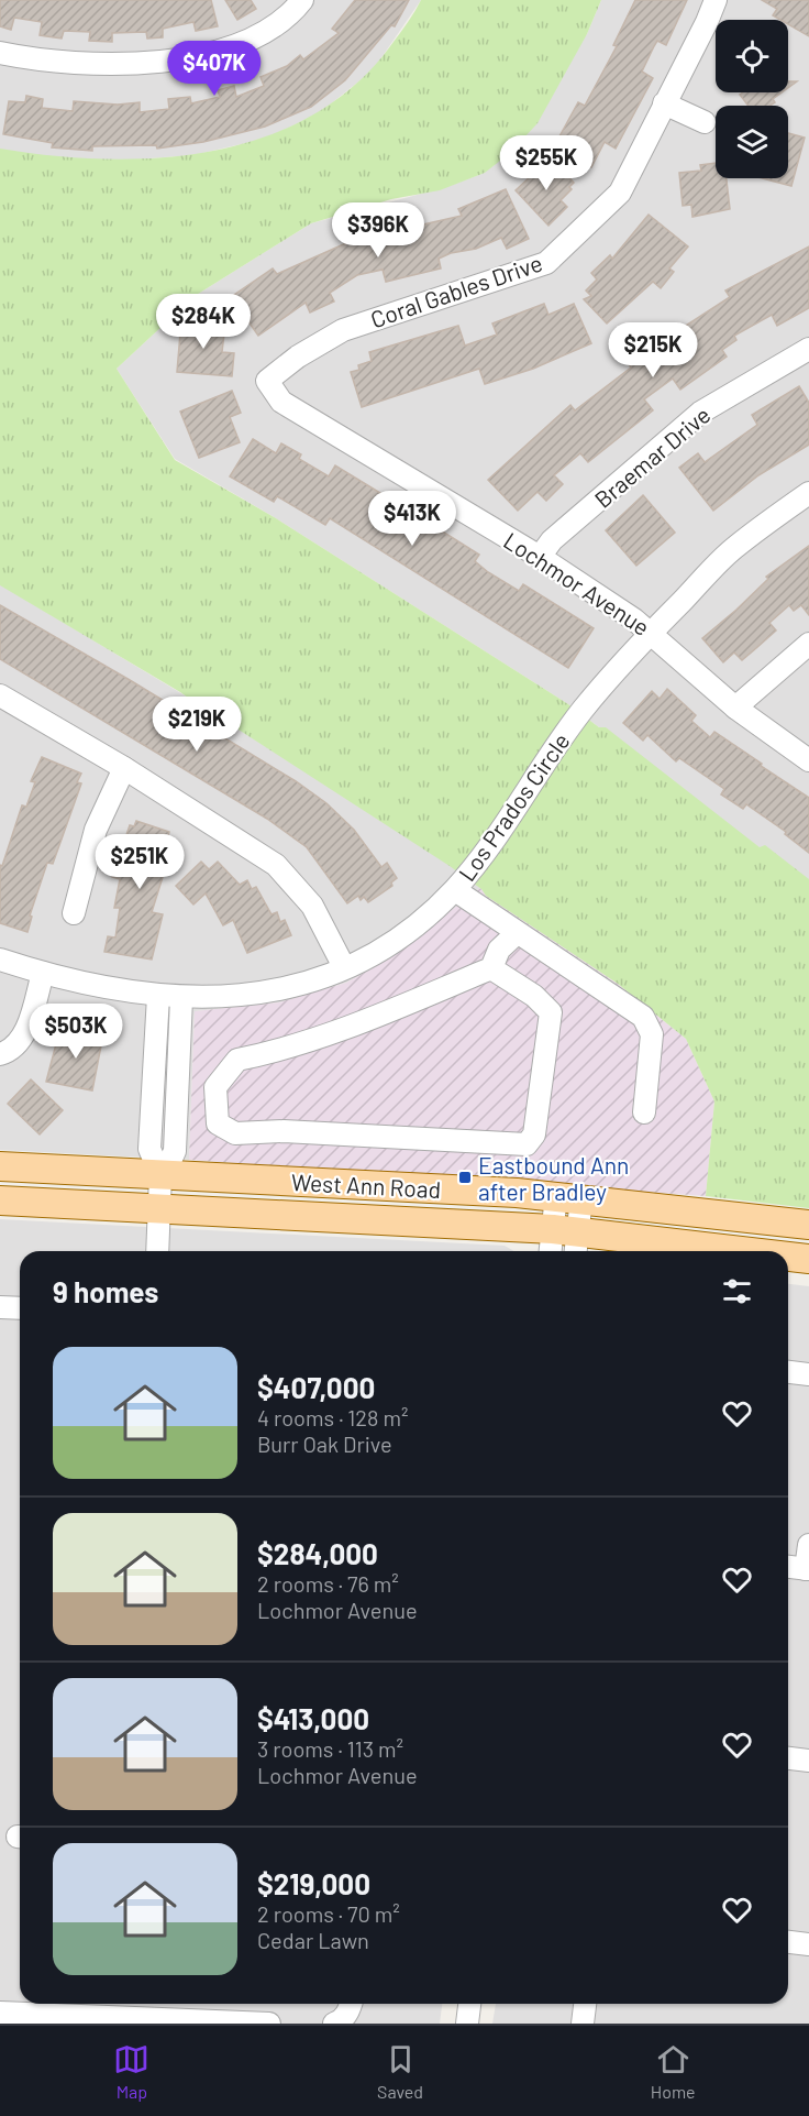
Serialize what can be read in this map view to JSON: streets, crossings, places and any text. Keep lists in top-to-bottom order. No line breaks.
{"streets":{"main road":["West Ann Road"],"street":["Coral Gables Drive","Braemar Drive","Lochmor Avenue","Los Prados Circle"]},"crossings":[["Coral Gables Drive","Lochmor Avenue"],["Braemar Drive","Lochmor Avenue"],["Lochmor Avenue","Los Prados Circle"]],"places":{"transit":["Eastbound Ann after Bradley"]},"page":{"price":["$407K","$255K","$396K","$284K","$215K","$413K","$219K","$251K","$503K"],"heading":"9 homes","list":[{"name":"$407,000","note":"4 rooms · 128 m² · Burr Oak Drive"},{"name":"$284,000","note":"2 rooms · 76 m² · Lochmor Avenue"},{"name":"$413,000","note":"3 rooms · 113 m² · Lochmor Avenue"},{"name":"$219,000","note":"2 rooms · 70 m² · Cedar Lawn"}],"tabs":["Map","Saved","Home"]}}
